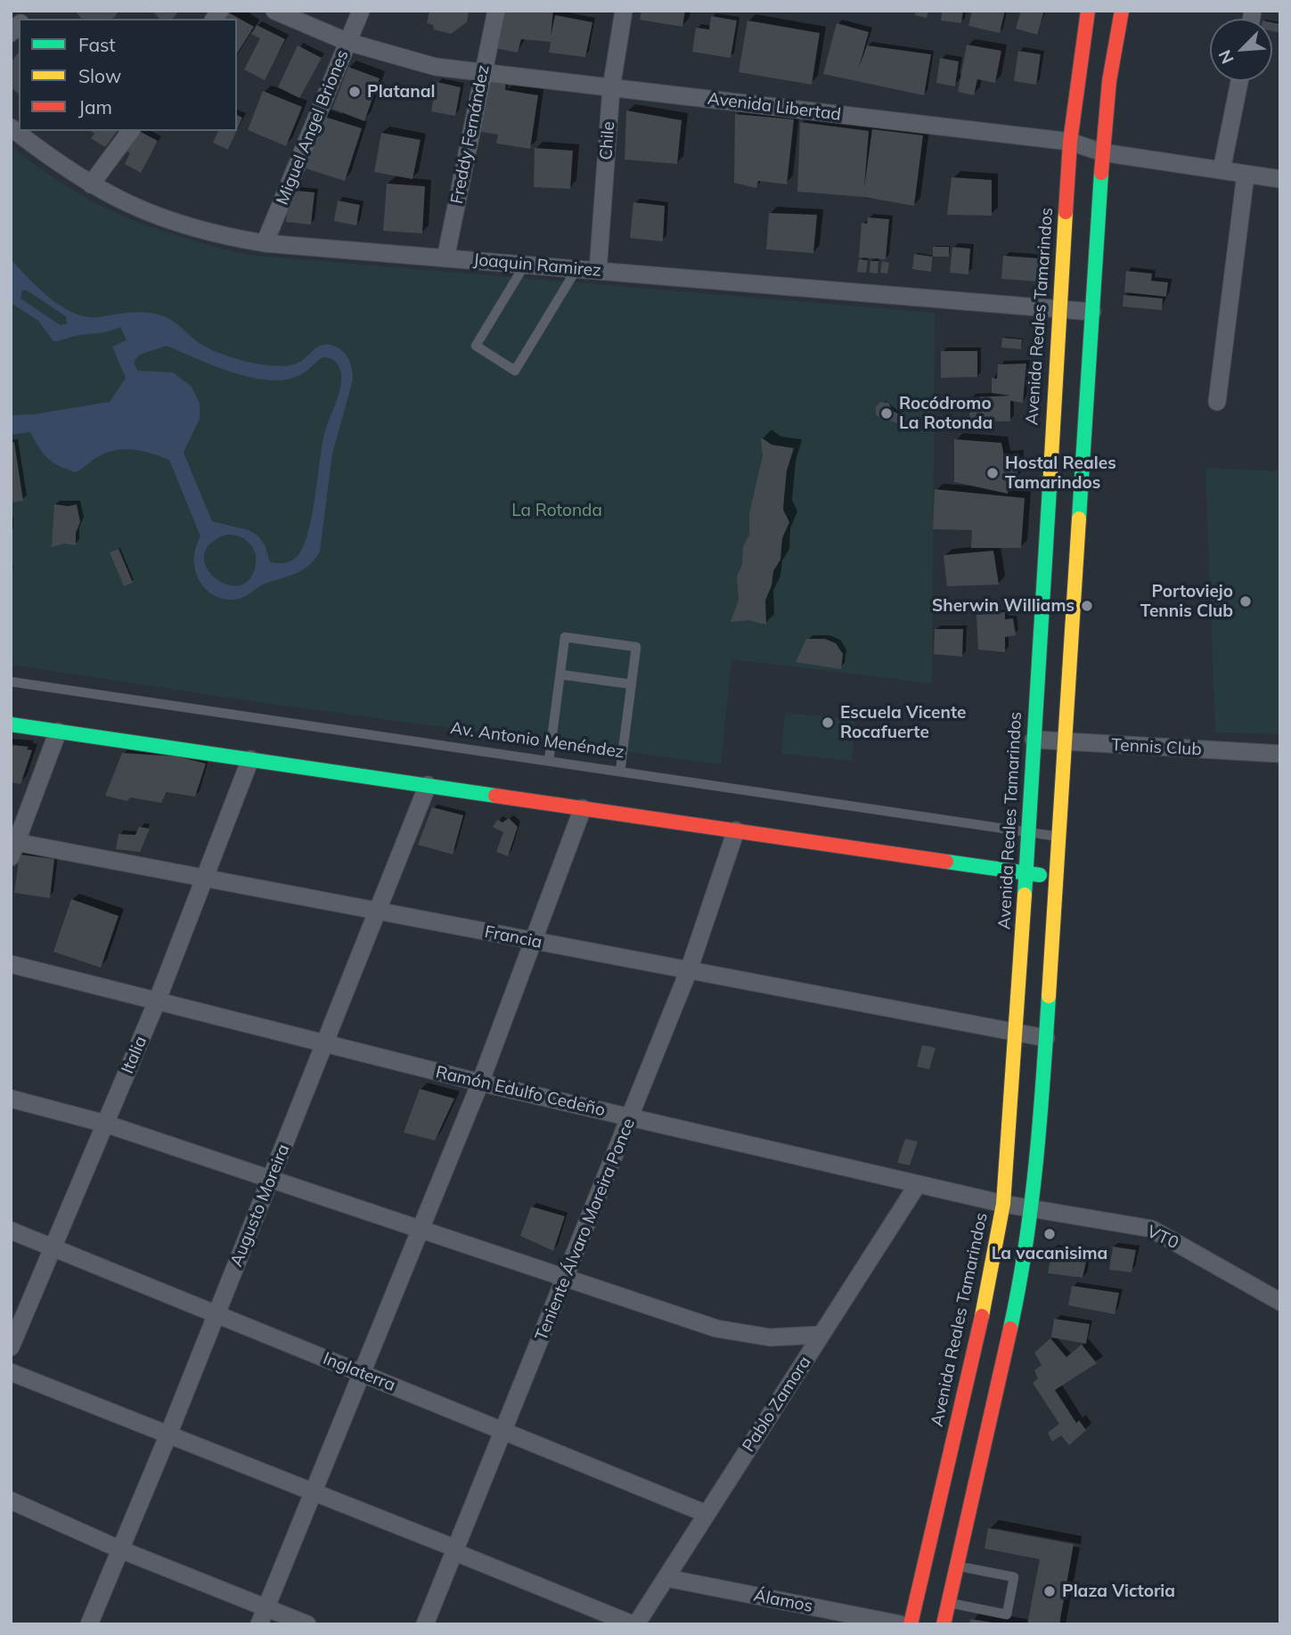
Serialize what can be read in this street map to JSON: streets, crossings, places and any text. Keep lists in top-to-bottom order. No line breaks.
{"streets":{"main road":["Avenida Reales Tamarindos"],"street":["Avenida Libertad","Miguel Angel Briones","Freddy Fernández","Chile","Joaquin Ramirez","Tennis Club","Francia","Italia","Ramón Edulfo Cedeño","Augusto Moreira","Teniente Álvaro Moreira Ponce","VT0","Inglaterra","Pablo Zamora","Álamos"],"lane":["Av. Antonio Menéndez"]},"crossings":[["Avenida Libertad","Miguel Angel Briones"],["Avenida Libertad","Freddy Fernández"],["Avenida Libertad","Chile"],["Avenida Libertad","Avenida Reales Tamarindos"],["Miguel Angel Briones","Joaquin Ramirez"],["Freddy Fernández","Joaquin Ramirez"],["Chile","Joaquin Ramirez"],["Joaquin Ramirez","Avenida Reales Tamarindos"],["Avenida Reales Tamarindos","Av. Antonio Menéndez"],["Avenida Reales Tamarindos","Tennis Club"],["Avenida Reales Tamarindos","Francia"],["Avenida Reales Tamarindos","Ramón Edulfo Cedeño"],["Francia","Italia"],["Francia","Augusto Moreira"],["Francia","Teniente Álvaro Moreira Ponce"],["Italia","Ramón Edulfo Cedeño"],["Italia","Inglaterra"],["Ramón Edulfo Cedeño","Augusto Moreira"],["Ramón Edulfo Cedeño","Teniente Álvaro Moreira Ponce"],["Ramón Edulfo Cedeño","VT0"],["Ramón Edulfo Cedeño","Pablo Zamora"],["Augusto Moreira","Inglaterra"],["Teniente Álvaro Moreira Ponce","Inglaterra"],["Inglaterra","Pablo Zamora"],["Pablo Zamora","Álamos"]],"parks":["La Rotonda"],"places":["Platanal","Rocódromo La Rotonda","Hostal Reales Tamarindos","Portoviejo Tennis Club","Sherwin Williams","Escuela Vicente Rocafuerte","La vacanisima","Plaza Victoria"],"legend":["Fast","Slow","Jam"],"north":"bottom left"}
